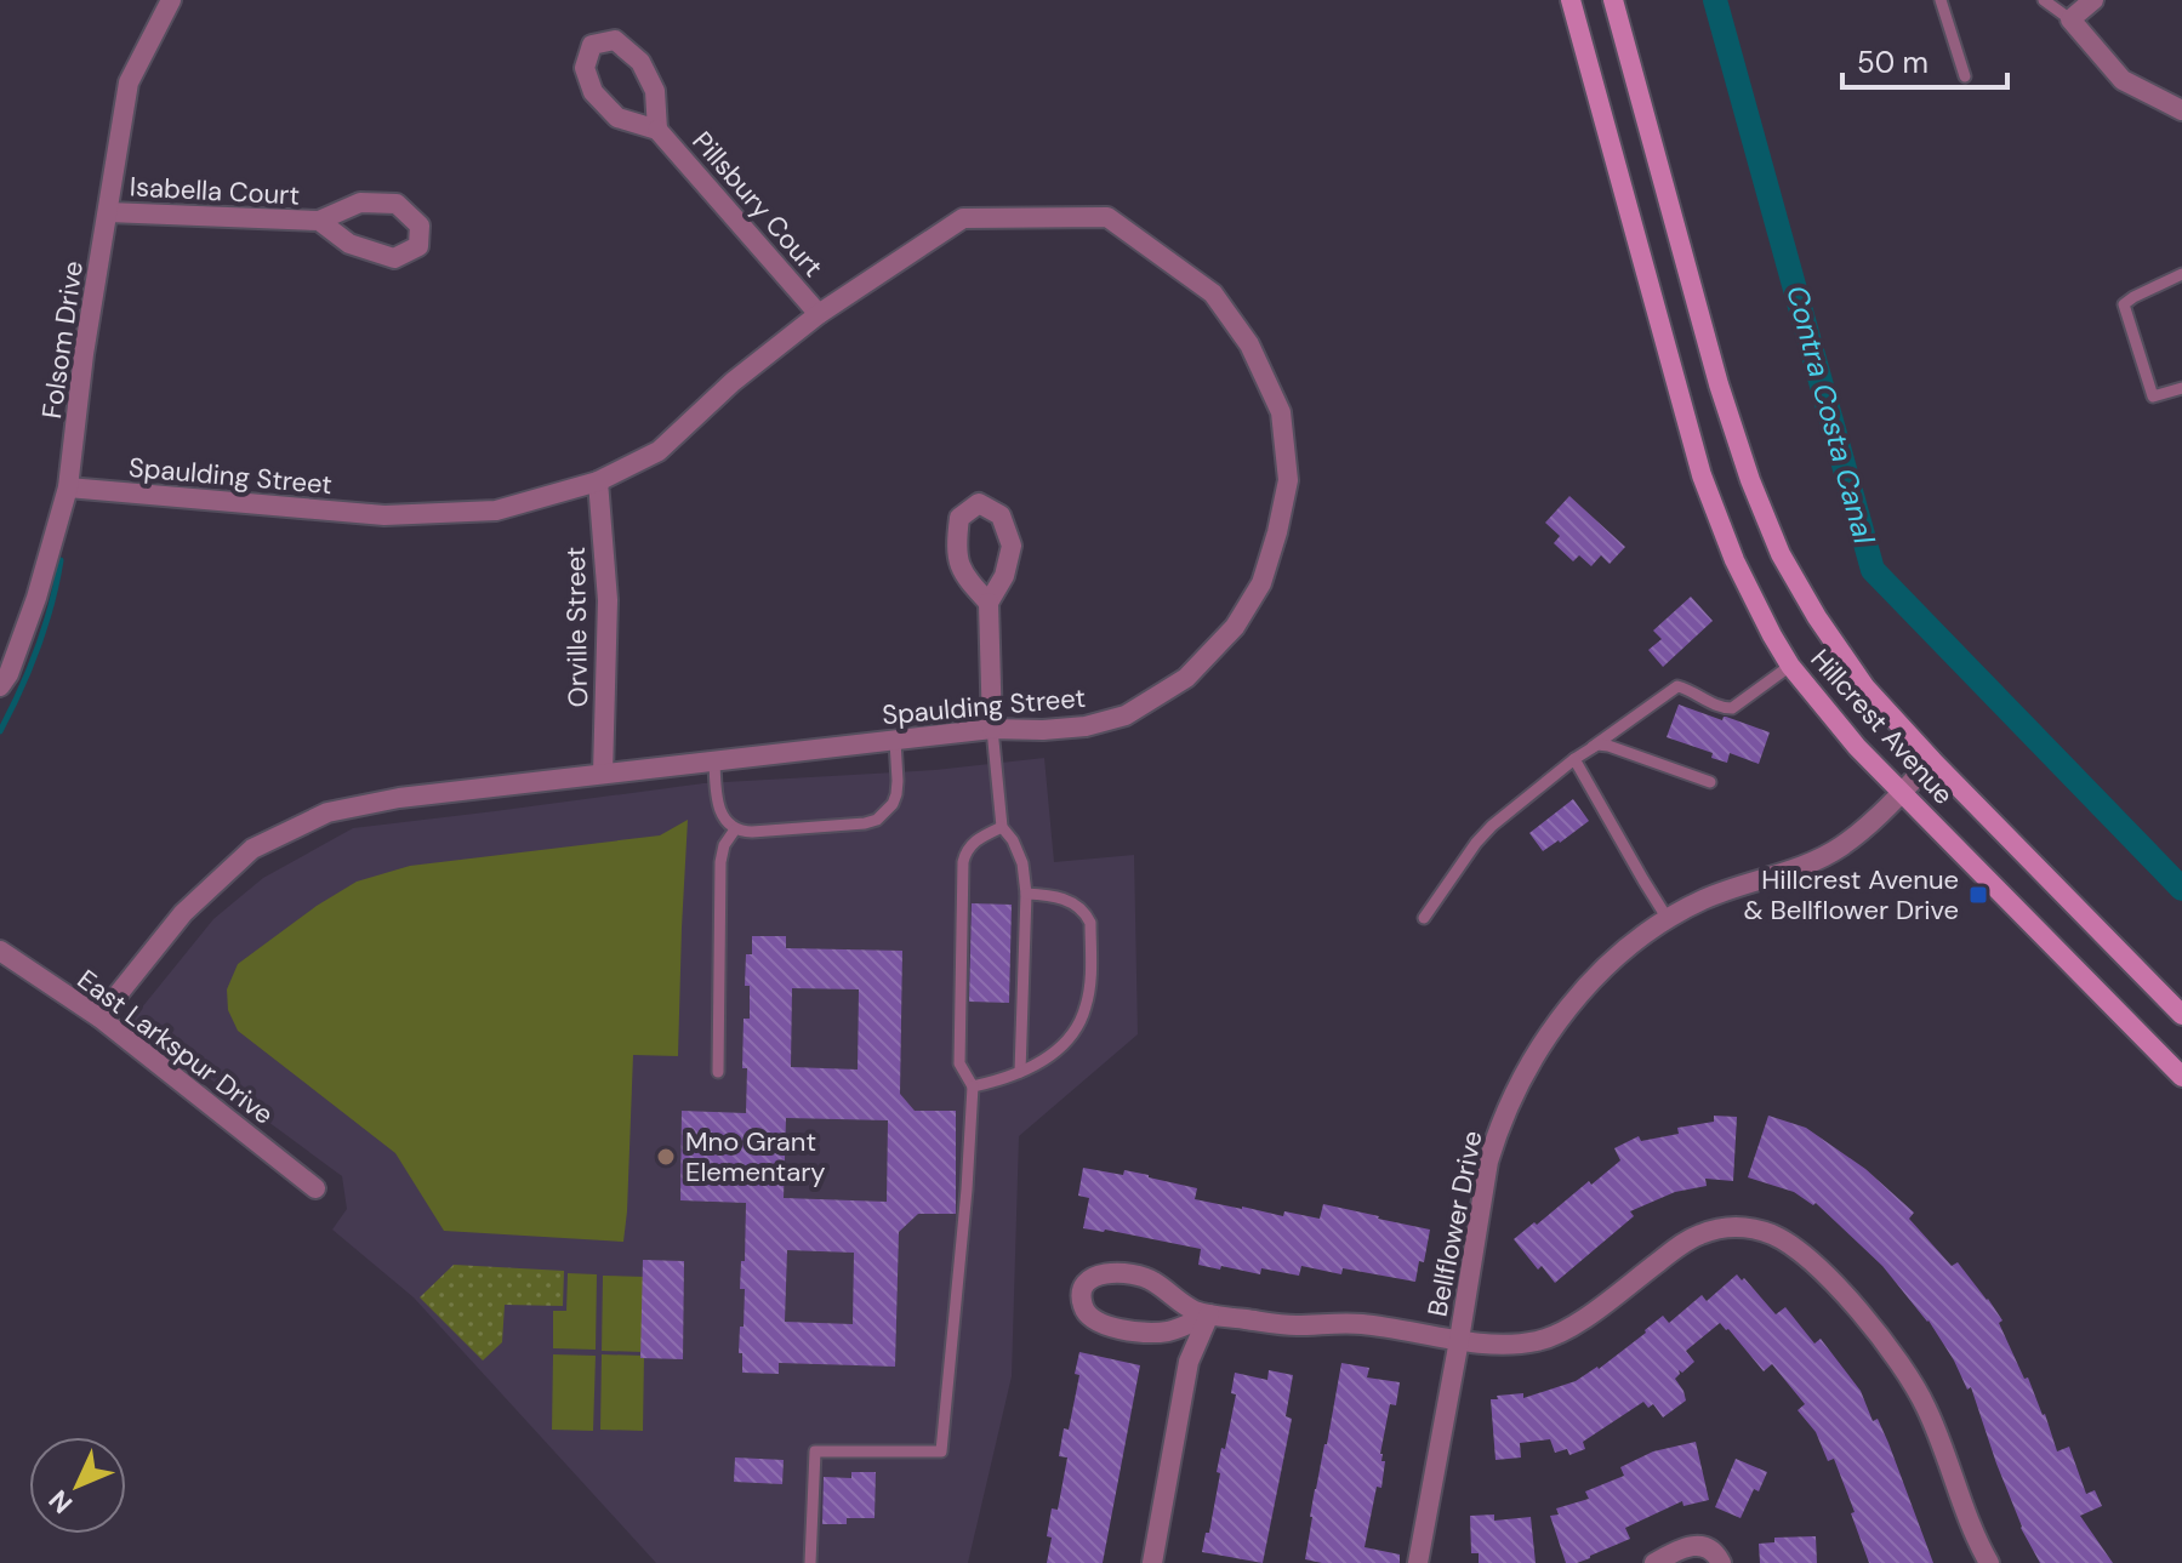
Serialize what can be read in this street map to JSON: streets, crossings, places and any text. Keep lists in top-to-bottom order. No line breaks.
{"streets":{"main road":["Hillcrest Avenue"],"street":["Isabella Court","Pillsbury Court","Folsom Drive","Spaulding Street","Orville Street","East Larkspur Drive","Bellflower Drive"]},"crossings":[["Isabella Court","Folsom Drive"],["Pillsbury Court","Spaulding Street"],["Folsom Drive","Spaulding Street"],["Spaulding Street","Orville Street"],["Spaulding Street","East Larkspur Drive"],["Hillcrest Avenue","Bellflower Drive"]],"water":["Contra Costa Canal"],"places":{"transit":["Hillcrest Avenue & Bellflower Drive"],"other":["Mno Grant Elementary"]},"scale_bar":"50 m","north":"bottom left"}
